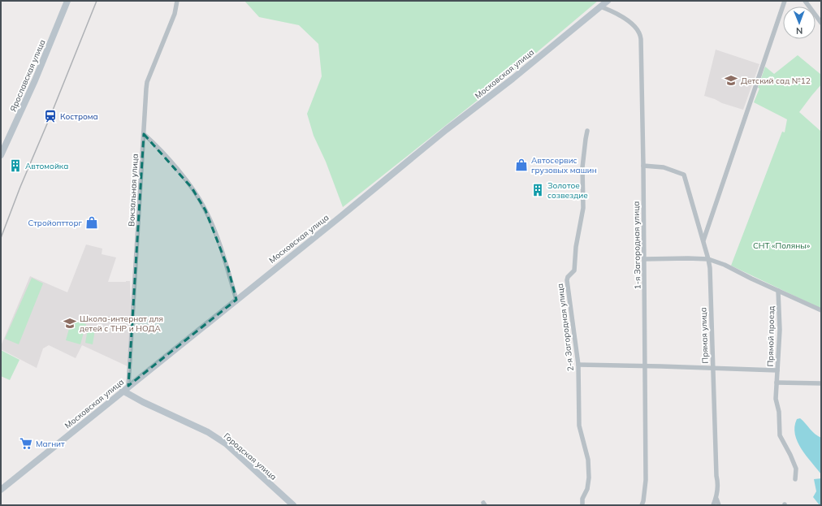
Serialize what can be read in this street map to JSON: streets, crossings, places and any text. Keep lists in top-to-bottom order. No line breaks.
{"streets":{"main road":["Московская улица","Ярославская улица","Городская улица"],"street":["Вокзальная улица","1-я Загородная улица","2-я Загородная улица","Прямая улица","Прямой проезд"]},"crossings":[["Московская улица","Вокзальная улица"],["Московская улица","1-я Загородная улица"],["Московская улица","Городская улица"],["1-я Загородная улица","Прямая улица"]],"parks":["СНТ «Поляны»"],"places":{"school or university":["Детский сад №12","Школа-интернат для детей с ТНР и НОДА"],"station":["Кострома"],"shop":["Автосервис грузовых машин","Стройоптторг"],"building":["Автомойка","Золотое созвездие"],"supermarket":["Магнит"]},"north":"bottom"}
